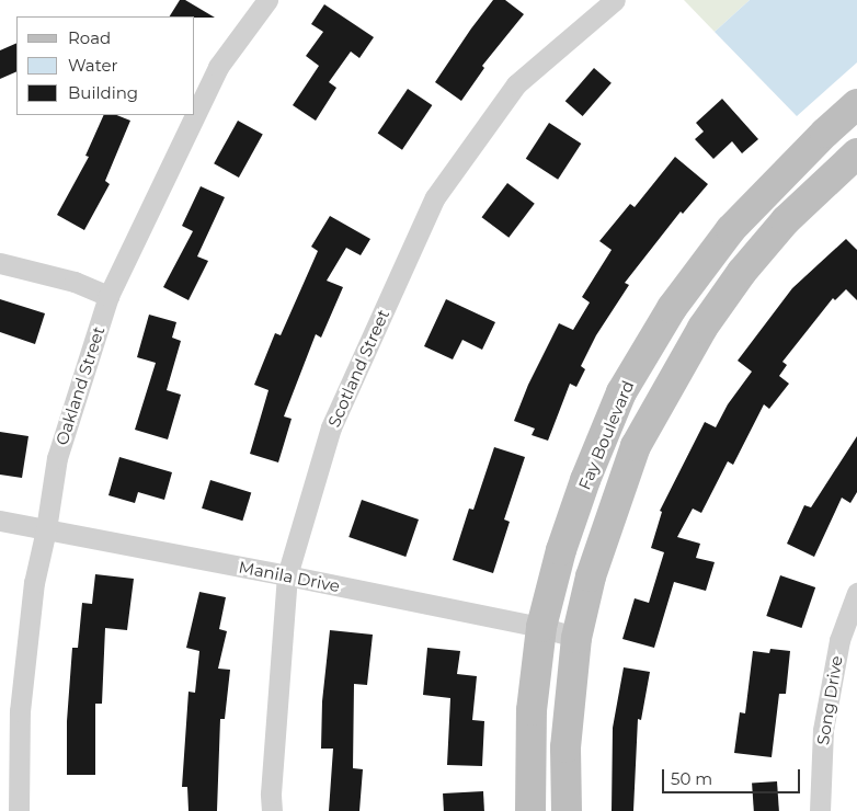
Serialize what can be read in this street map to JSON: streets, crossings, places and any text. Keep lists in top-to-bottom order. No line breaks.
{"streets":{"main road":["Fay Boulevard"],"street":["Scotland Street","Oakland Street","Manila Drive","Song Drive"]},"crossings":[["Scotland Street","Manila Drive"],["Oakland Street","Manila Drive"],["Fay Boulevard","Manila Drive"]],"legend":["Road","Water","Building"],"scale_bar":"50 m"}
